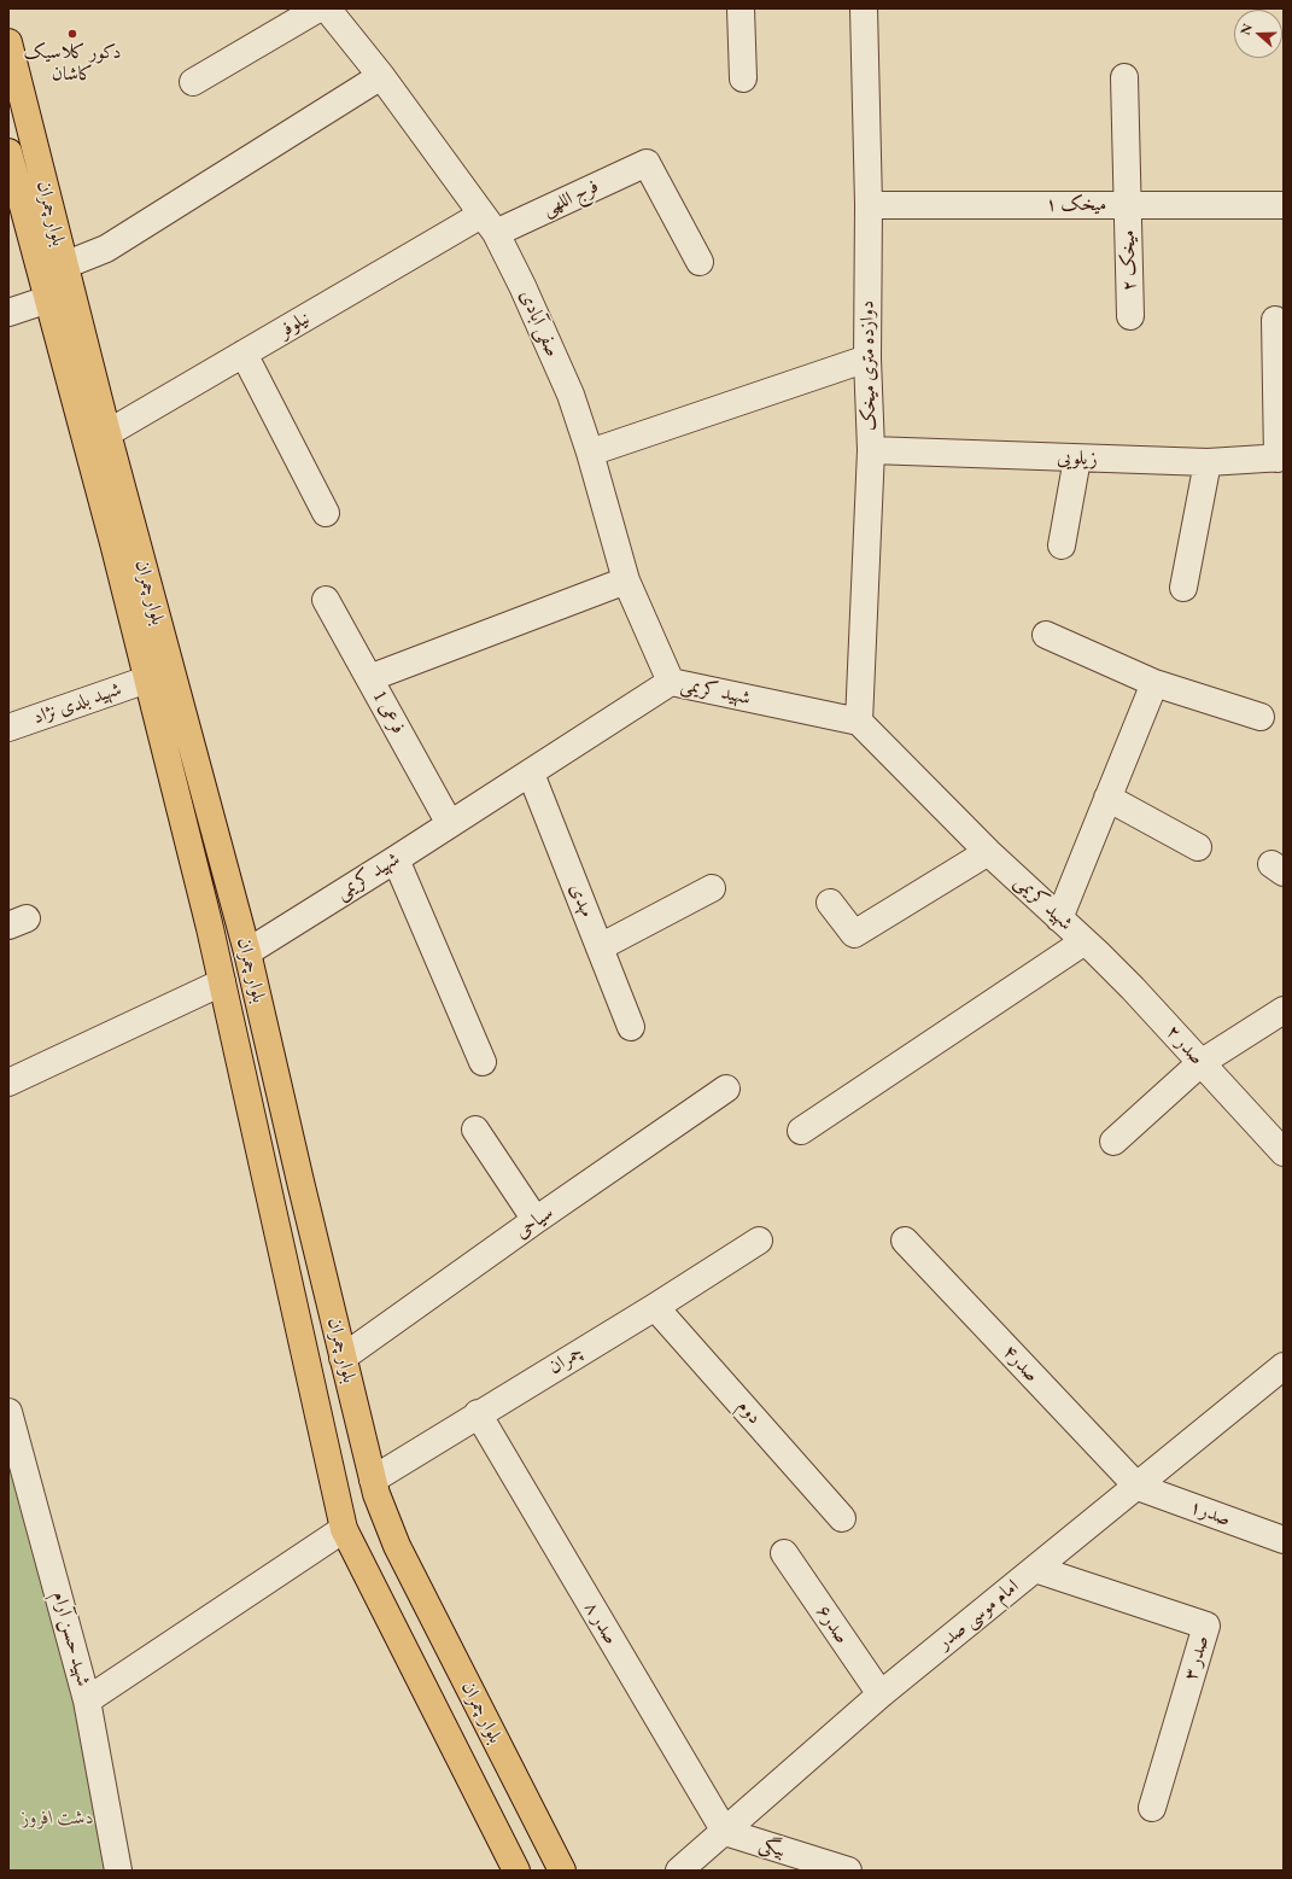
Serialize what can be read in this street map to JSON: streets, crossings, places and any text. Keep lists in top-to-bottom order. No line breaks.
{"streets":{"main road":["بلوار چمران"],"street":["فرج اللهی","میخک ۱","میخک ۲","صفی آبادی","نیلوفر","دوازده متری میخک","زیلویی","شهید کریمی","شهید بلدی نژاد","فرعی 1","مهدی","صدر ۲","سیاحی","چمران","صدر۴","دوم","صدر۱","امام موسی صدر","صدر ۸","صدر۶","شهید حسن آرام","صدر ۳","بیگی"]},"crossings":[["فرج اللهی","صفی آبادی"],["فرج اللهی","نیلوفر"],["میخک ۱","میخک ۲"],["میخک ۱","دوازده متری میخک"],["بلوار چمران","نیلوفر"],["بلوار چمران","شهید کریمی"],["بلوار چمران","شهید بلدی نژاد"],["بلوار چمران","سیاحی"],["بلوار چمران","چمران"],["صفی آبادی","نیلوفر"],["صفی آبادی","شهید کریمی"],["دوازده متری میخک","زیلویی"],["دوازده متری میخک","شهید کریمی"],["شهید کریمی","فرعی 1"],["شهید کریمی","مهدی"],["شهید کریمی","صدر ۲"],["چمران","دوم"],["چمران","صدر ۸"],["صدر۴","صدر۱"],["صدر۴","امام موسی صدر"],["صدر۱","امام موسی صدر"],["امام موسی صدر","صدر ۸"],["امام موسی صدر","صدر۶"],["امام موسی صدر","صدر ۳"],["امام موسی صدر","بیگی"],["صدر ۸","بیگی"]],"parks":["دشت افروز"],"places":["دکور کلاسیک کاشان"],"north":"left"}
